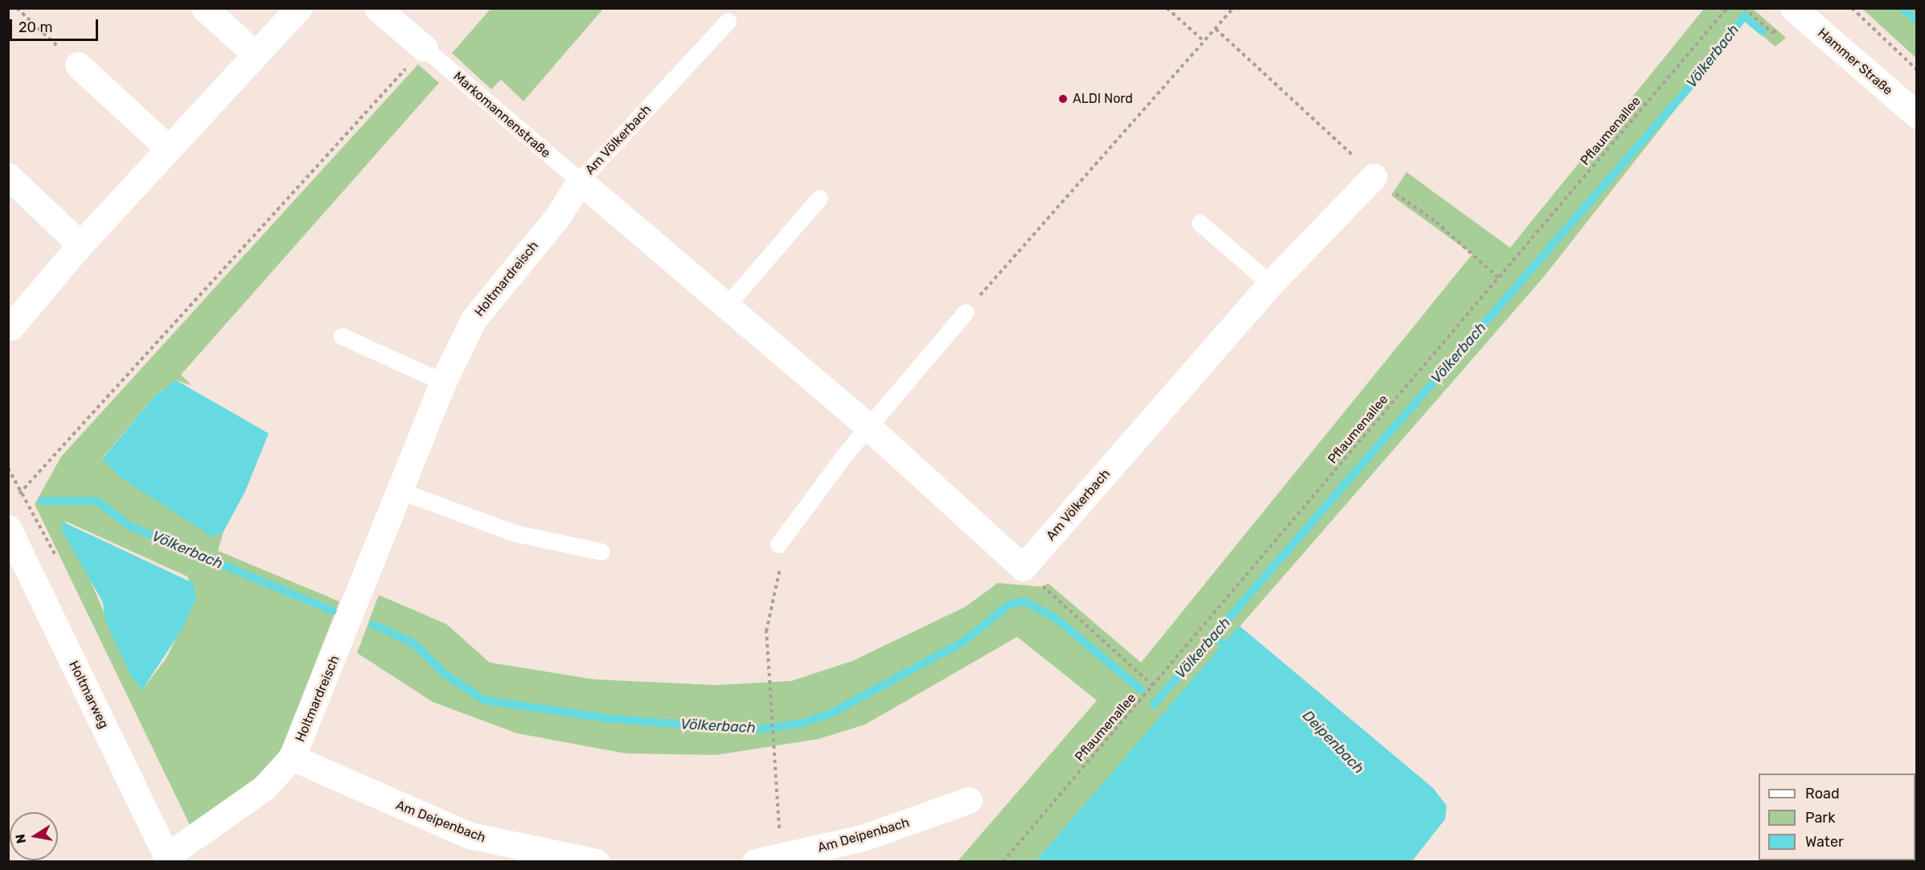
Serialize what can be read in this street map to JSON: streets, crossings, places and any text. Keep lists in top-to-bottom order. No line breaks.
{"streets":{"street":["Hammer Straße","Am Völkerbach","Holtmardreisch","Holtmarweg","Am Deipenbach"],"lane":["Markomannenstraße"],"path":["Pflaumenallee"]},"crossings":[["Markomannenstraße","Am Völkerbach"],["Markomannenstraße","Holtmardreisch"],["Am Völkerbach","Holtmardreisch"],["Holtmardreisch","Holtmarweg"],["Holtmardreisch","Am Deipenbach"]],"water":["Völkerbach","Deipenbach"],"places":["ALDI Nord"],"legend":["Road","Park","Water"],"scale_bar":"20 m","north":"left"}
